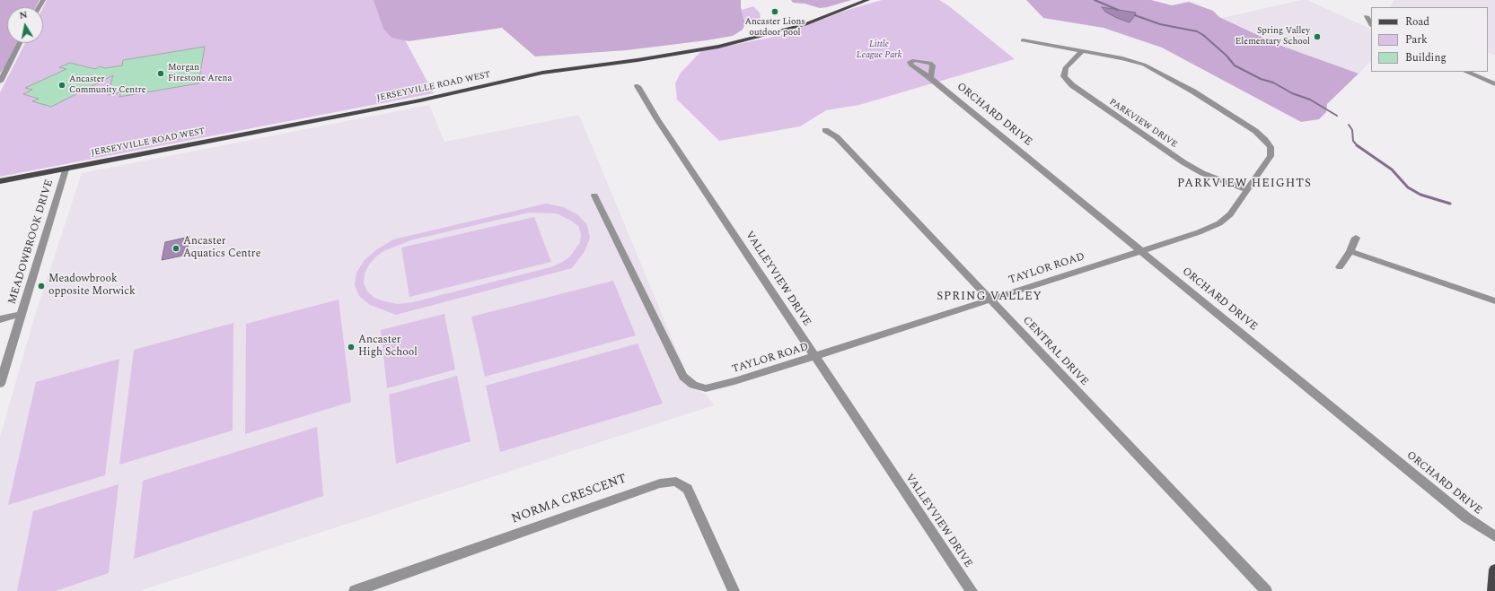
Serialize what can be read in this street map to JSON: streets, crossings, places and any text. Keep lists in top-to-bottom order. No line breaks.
{"streets":{"main road":["JERSEYVILLE ROAD WEST"],"street":["ORCHARD DRIVE","PARKVIEW DRIVE","MEADOWBROOK DRIVE","TAYLOR ROAD","VALLEYVIEW DRIVE","CENTRAL DRIVE","NORMA CRESCENT"]},"crossings":[["JERSEYVILLE ROAD WEST","MEADOWBROOK DRIVE"],["ORCHARD DRIVE","TAYLOR ROAD"],["PARKVIEW DRIVE","TAYLOR ROAD"],["TAYLOR ROAD","VALLEYVIEW DRIVE"],["TAYLOR ROAD","CENTRAL DRIVE"]],"districts":["PARKVIEW HEIGHTS","SPRING VALLEY"],"parks":["Little League Park"],"places":["Ancaster Lions outdoor pool","Spring Valley Elementary School","Morgan Firestone Arena","Ancaster Community Centre","Ancaster Aquatics Centre","Meadowbrook opposite Morwick","Ancaster High School"],"legend":["Road","Park","Building"],"north":"top"}
